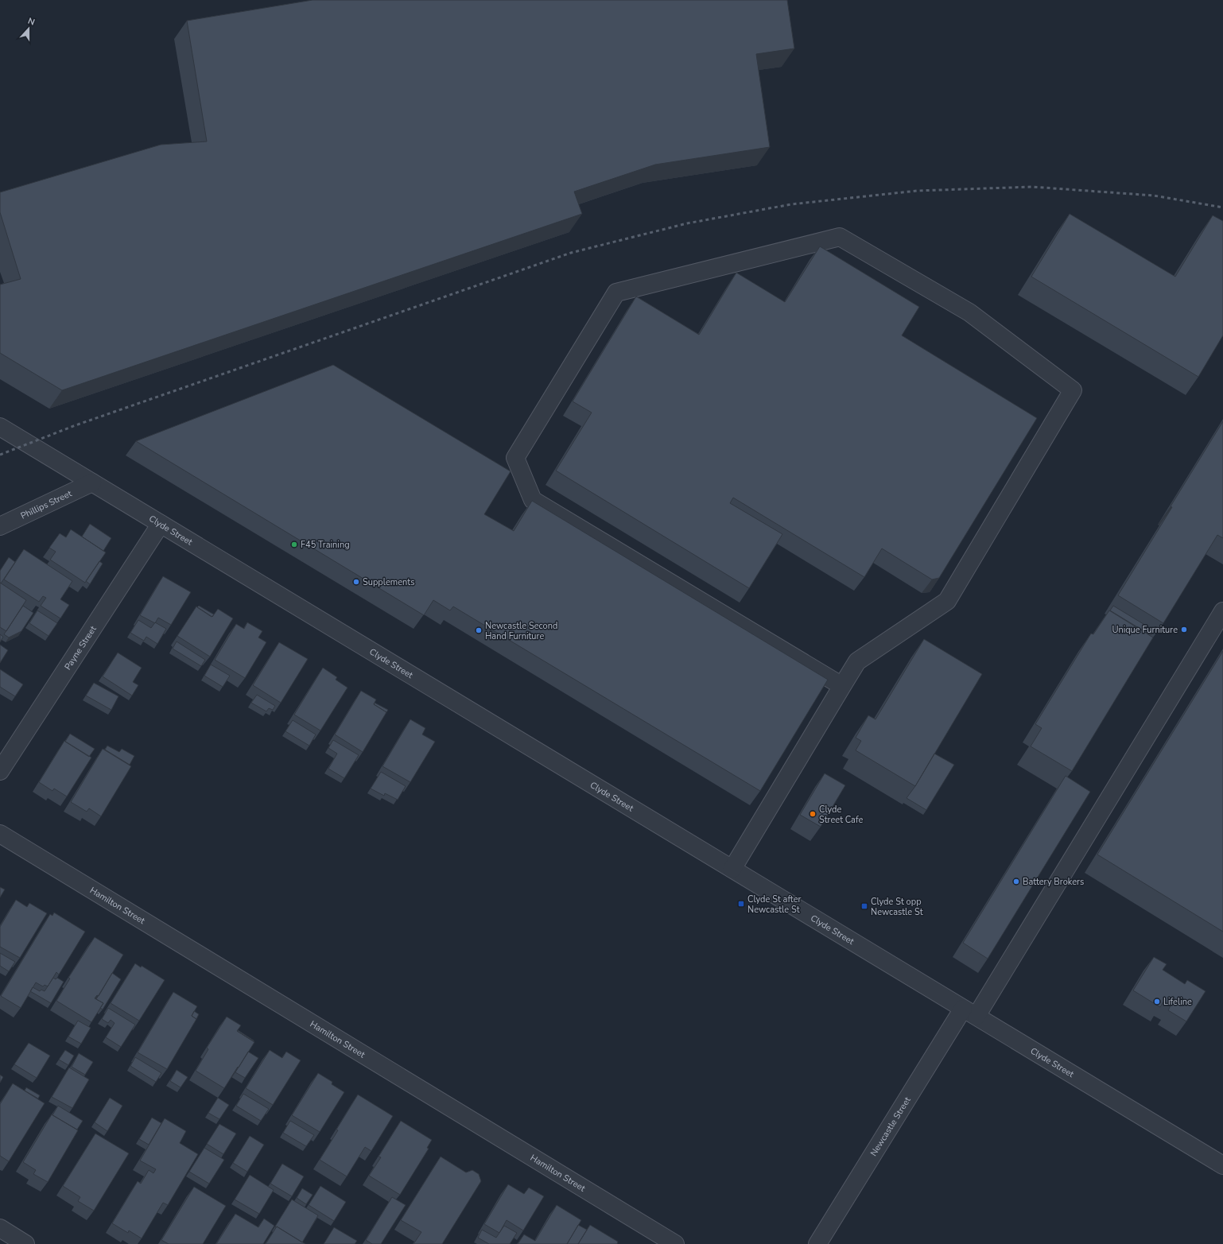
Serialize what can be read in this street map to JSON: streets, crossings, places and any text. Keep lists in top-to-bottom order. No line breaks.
{"streets":{"street":["Phillips Street","Clyde Street","Payne Street","Hamilton Street","Newcastle Street"]},"crossings":[["Phillips Street","Clyde Street"],["Clyde Street","Payne Street"],["Clyde Street","Newcastle Street"]],"places":{"other":["F45 Training","Supplements","Unique Furniture","Newcastle Second Hand Furniture","Clyde Street Cafe","Battery Brokers","Lifeline"],"transit":["Clyde St after Newcastle St","Clyde St opp Newcastle St"]},"north":"top"}
